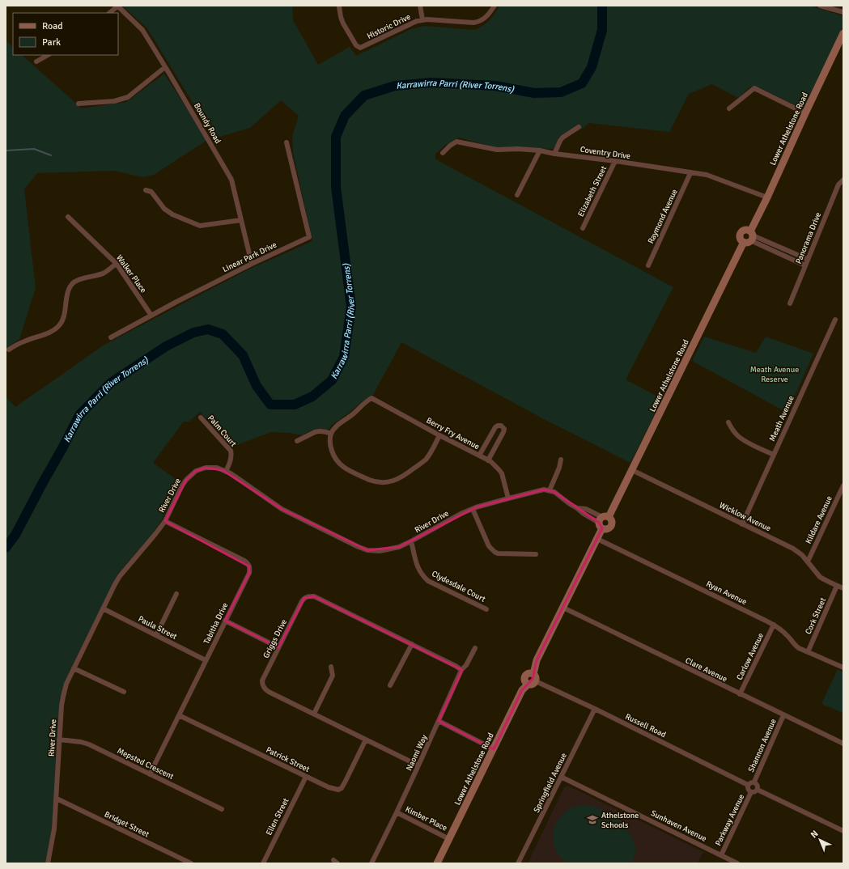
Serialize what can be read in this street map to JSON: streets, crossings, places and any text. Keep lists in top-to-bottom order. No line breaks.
{"streets":{"street":["Historic Drive","Boundy Road","Lower Athelstone Road","Coventry Drive","Elizabeth Street","Raymond Avenue","Panorama Drive","Linear Park Drive","Walker Place","Meath Avenue","Palm Court","Berry Fry Avenue","River Drive","Wicklow Avenue","Kildare Avenue","Clydesdale Court","Ryan Avenue","Cork Street","Tabitha Drive","Paula Street","Griggs Drive","Carlow Avenue","Clare Avenue","Russell Road","Shannon Avenue","Naomi Way","Patrick Street","Mepsted Crescent","Springfield Avenue","Ellen Street","Kimber Place","Parkway Avenue","Bridget Street","Sunhaven Avenue"]},"crossings":[["Boundy Road","Linear Park Drive"],["Lower Athelstone Road","Coventry Drive"],["Lower Athelstone Road","Wicklow Avenue"],["Lower Athelstone Road","Ryan Avenue"],["Lower Athelstone Road","Clare Avenue"],["Lower Athelstone Road","Russell Road"],["Lower Athelstone Road","Kimber Place"],["Coventry Drive","Elizabeth Street"],["Coventry Drive","Raymond Avenue"],["Linear Park Drive","Walker Place"],["Meath Avenue","Wicklow Avenue"],["Palm Court","River Drive"],["Berry Fry Avenue","River Drive"],["River Drive","Clydesdale Court"],["River Drive","Tabitha Drive"],["River Drive","Paula Street"],["River Drive","Mepsted Crescent"],["River Drive","Bridget Street"],["Wicklow Avenue","Kildare Avenue"],["Wicklow Avenue","Cork Street"],["Ryan Avenue","Cork Street"],["Ryan Avenue","Carlow Avenue"],["Tabitha Drive","Paula Street"],["Tabitha Drive","Patrick Street"],["Tabitha Drive","Mepsted Crescent"],["Griggs Drive","Naomi Way"],["Griggs Drive","Patrick Street"],["Carlow Avenue","Clare Avenue"],["Clare Avenue","Shannon Avenue"],["Russell Road","Shannon Avenue"],["Russell Road","Springfield Avenue"],["Russell Road","Parkway Avenue"],["Shannon Avenue","Parkway Avenue"],["Naomi Way","Kimber Place"],["Patrick Street","Ellen Street"],["Springfield Avenue","Sunhaven Avenue"],["Parkway Avenue","Sunhaven Avenue"]],"water":["Karrawirra Parri (River Torrens)"],"parks":["Meath Avenue Reserve"],"places":{"school or university":["Athelstone Schools"]},"legend":["Road","Park"],"north":"top left"}
